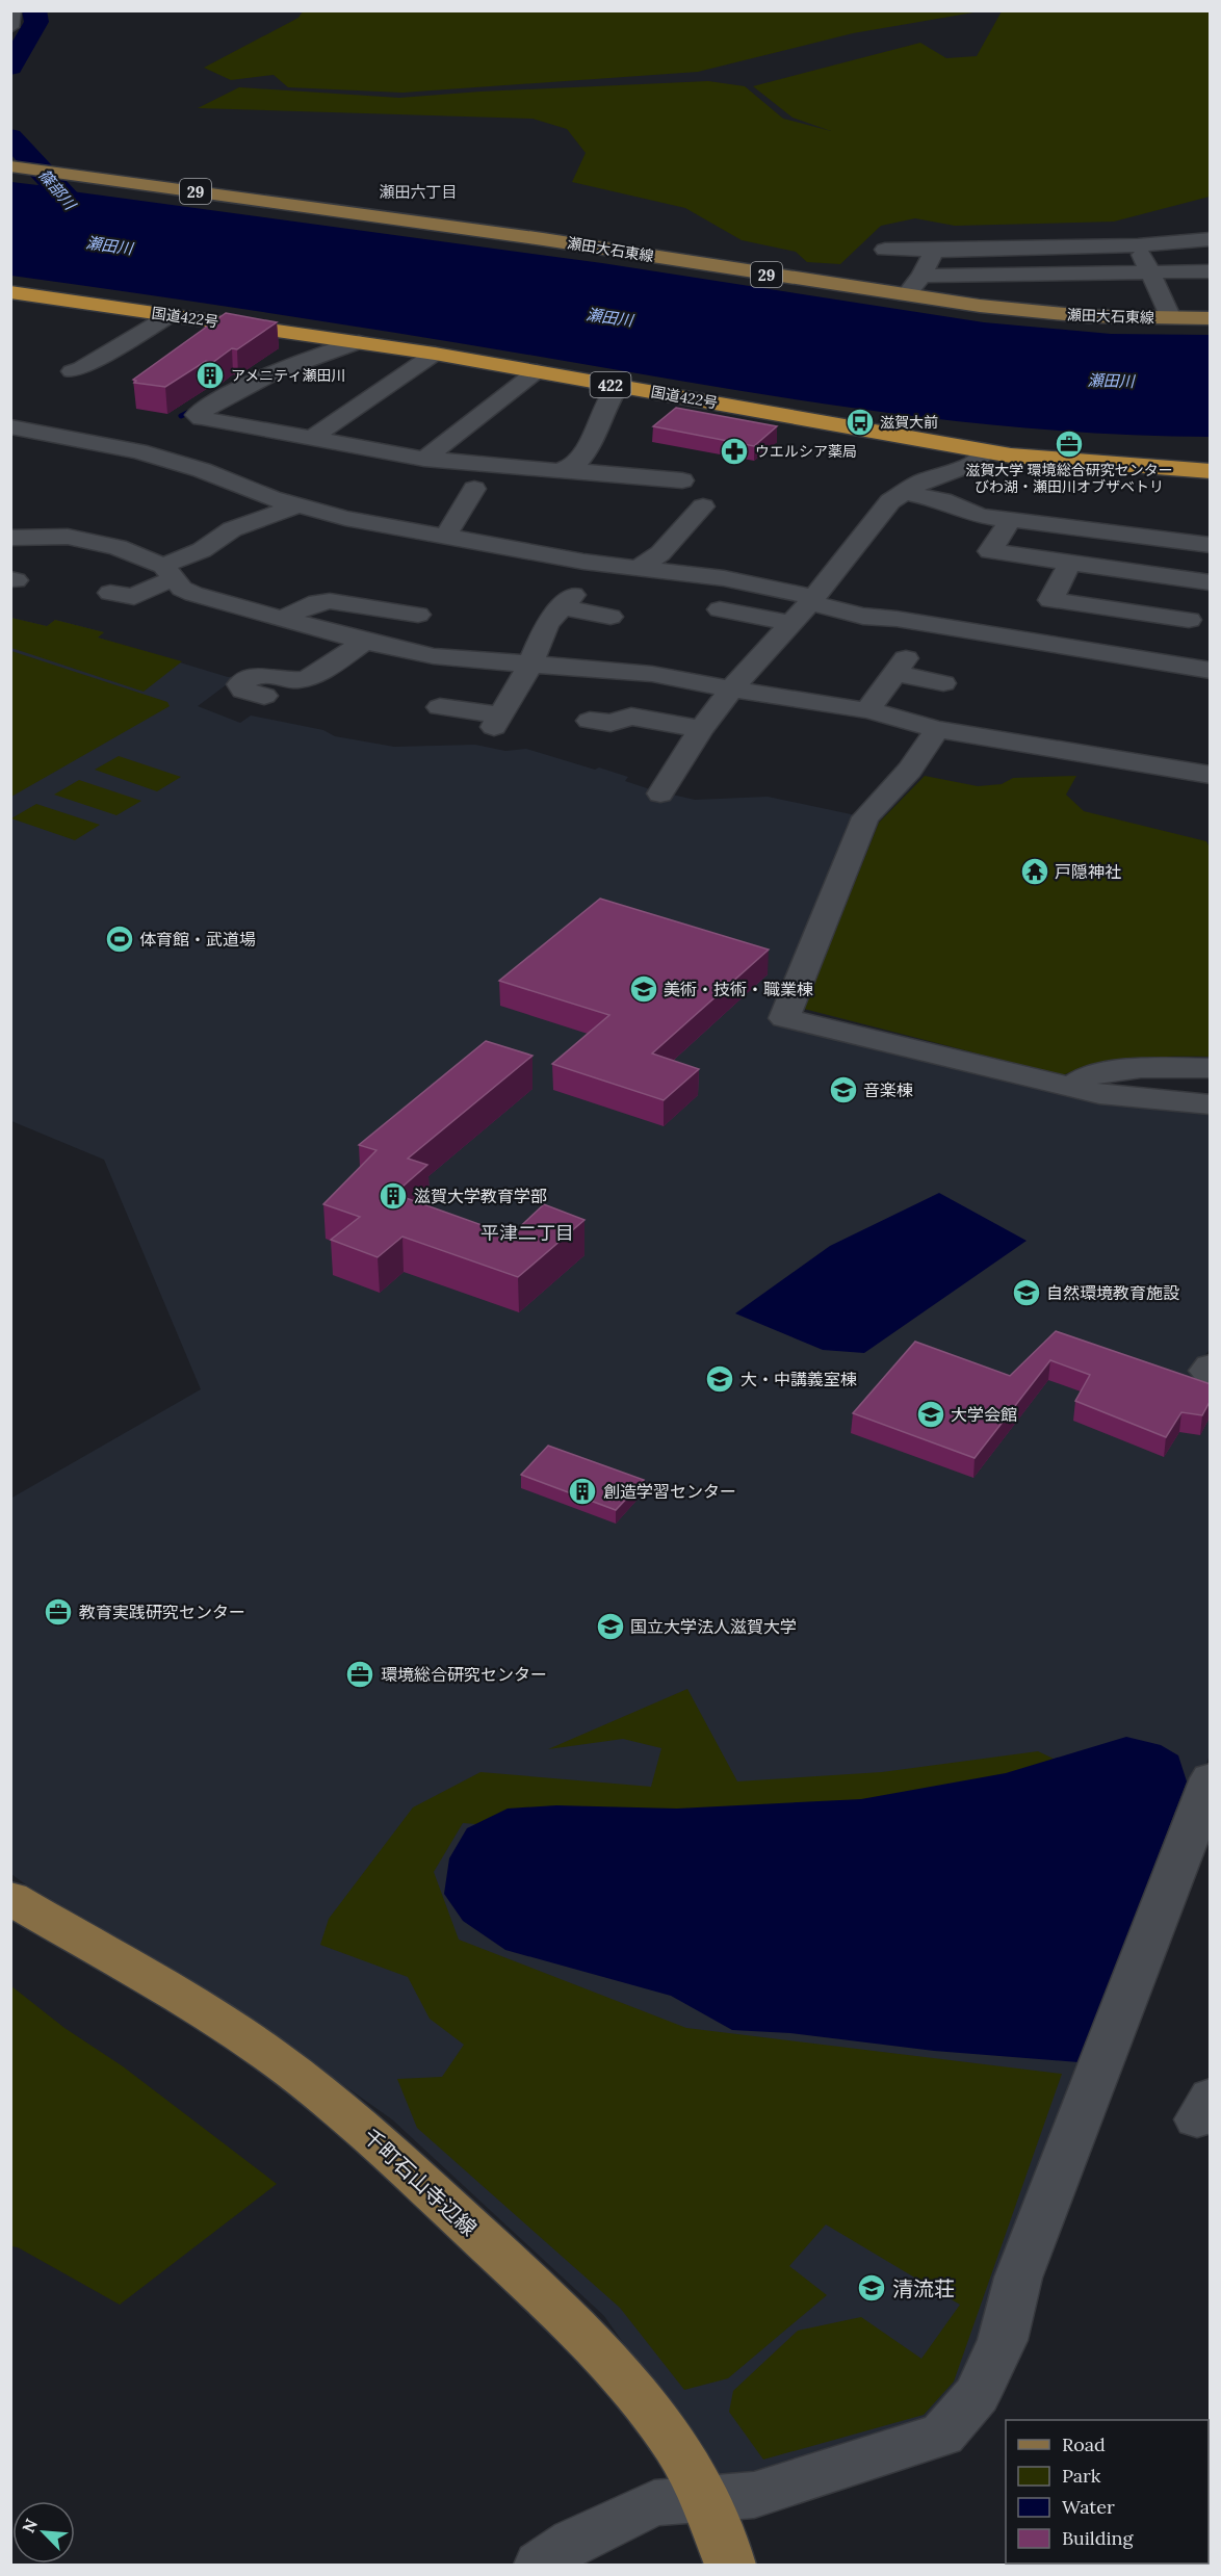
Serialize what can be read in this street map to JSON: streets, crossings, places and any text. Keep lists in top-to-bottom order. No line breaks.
{"streets":{"highway":["国道422号","422"],"main road":["29","瀬田大石東線","千町石山寺辺線"]},"districts":["瀬田六丁目","平津二丁目"],"water":["篠部川","瀬田川"],"places":{"building":["アメニティ瀬田川","滋賀大学教育学部","創造学習センター"],"bus stop":["滋賀大前"],"office":["滋賀大学 環境総合研究センター びわ湖・瀬田川オブザベトリ","教育実践研究センター","環境総合研究センター"],"pharmacy":["ウエルシア薬局"],"temple":["戸隠神社"],"sports":["体育館・武道場"],"school or university":["美術・技術・職業棟","音楽棟","自然環境教育施設","大・中講義室棟","大学会館","国立大学法人滋賀大学","清流荘"]},"legend":["Road","Park","Water","Building"],"north":"top left"}
